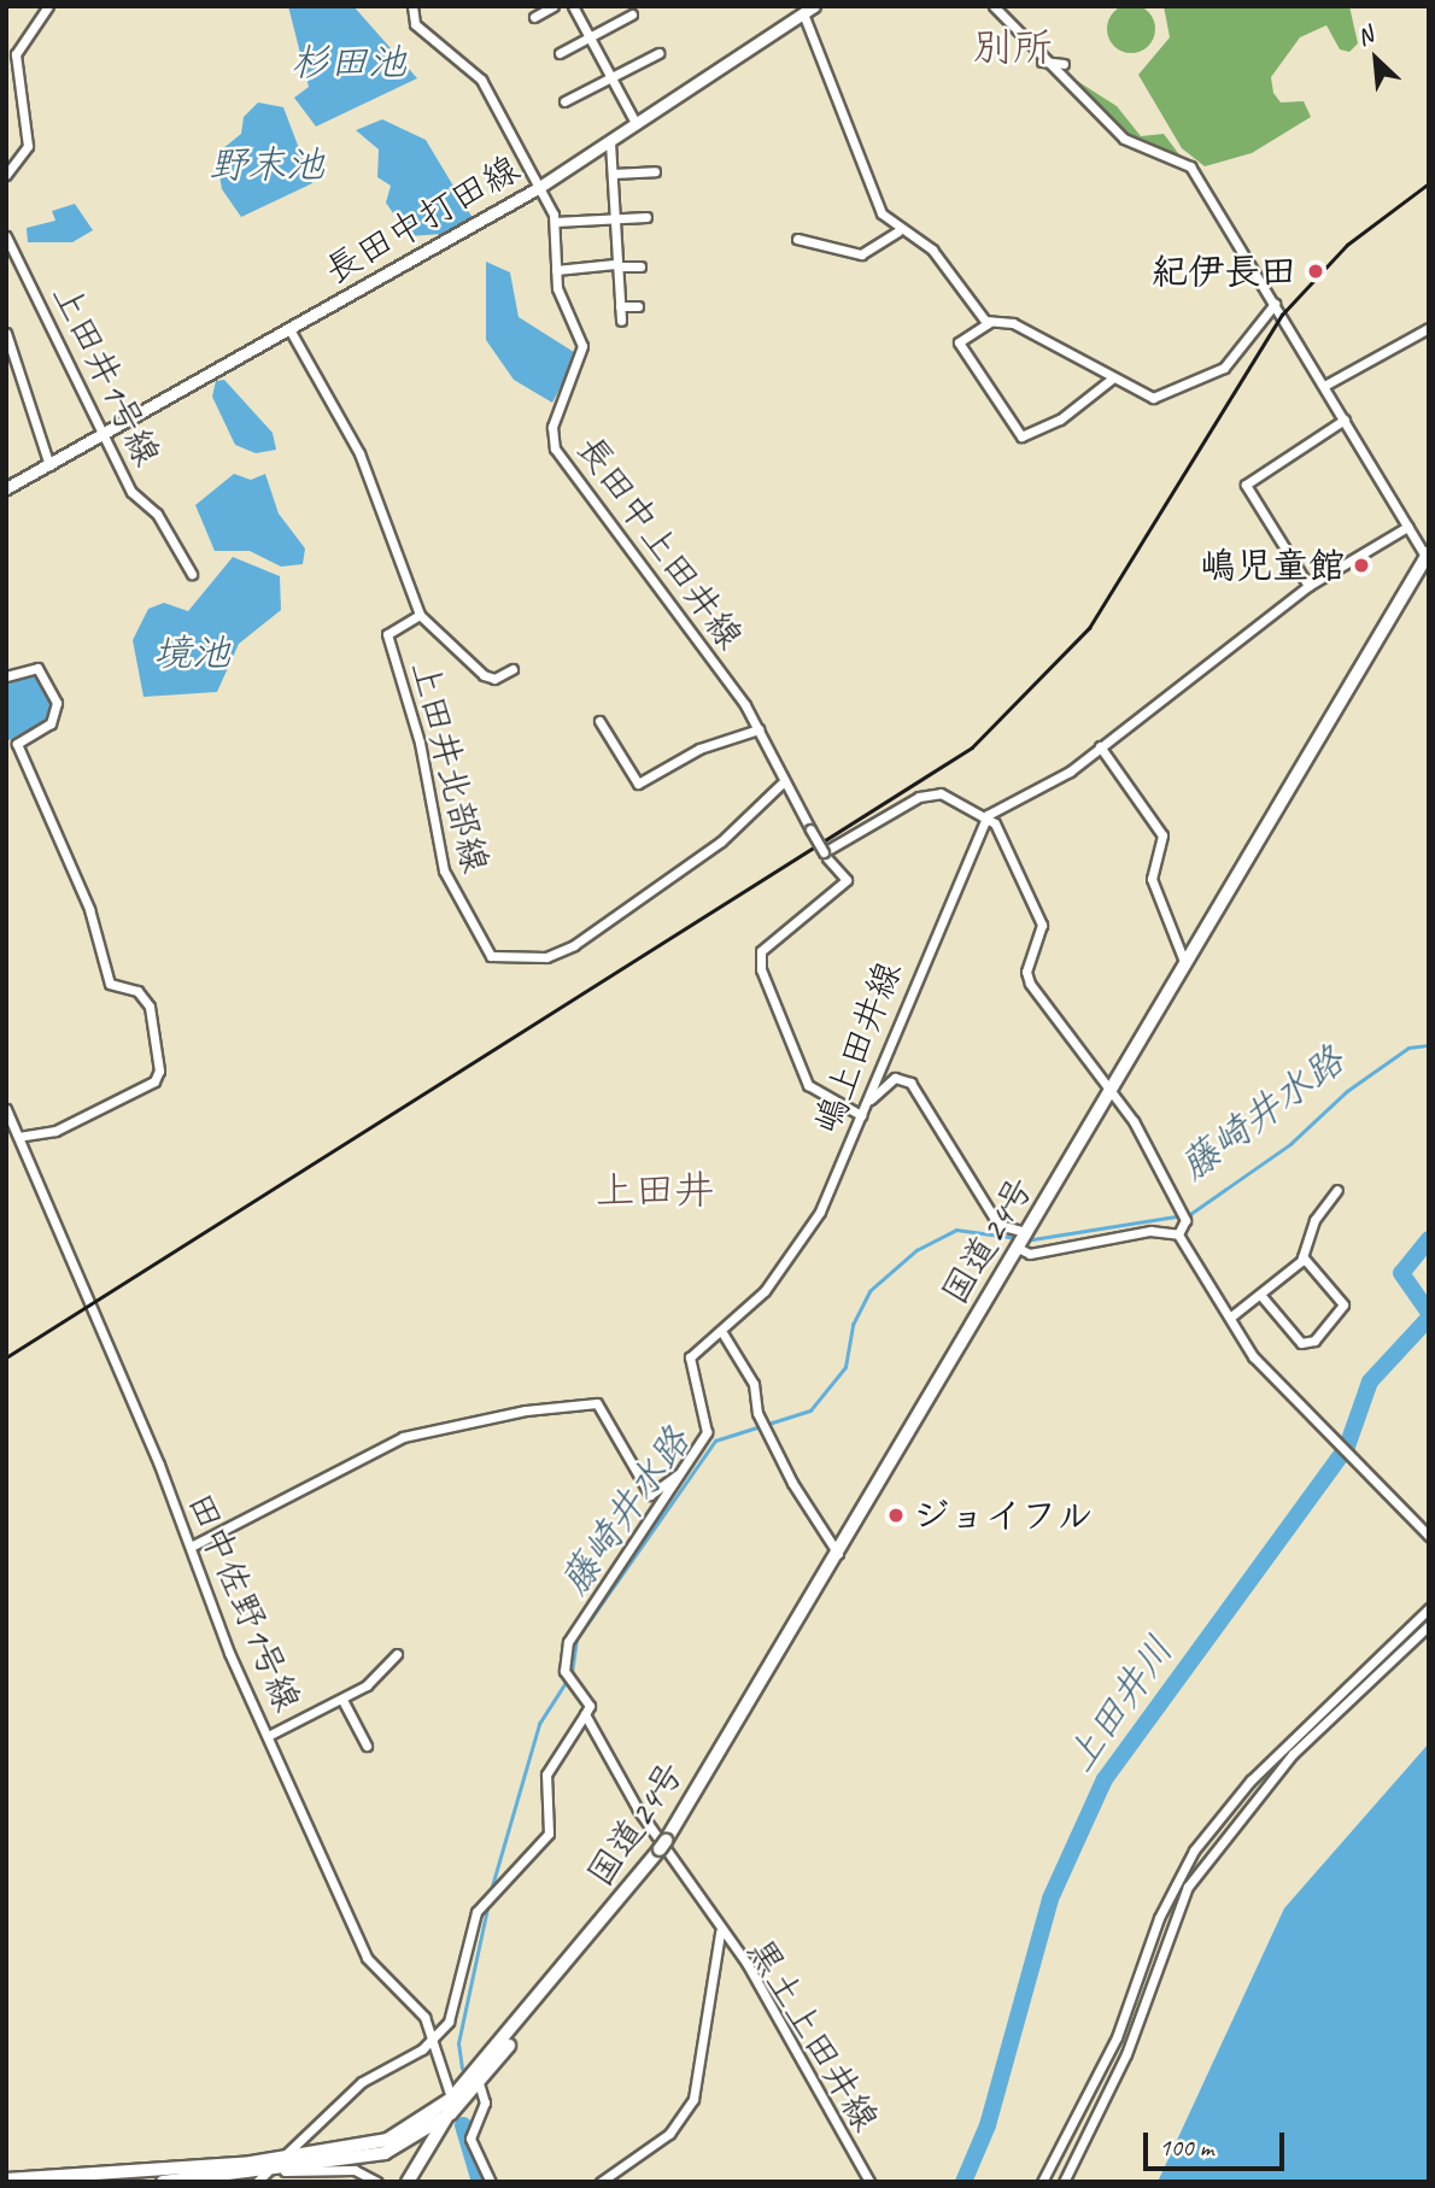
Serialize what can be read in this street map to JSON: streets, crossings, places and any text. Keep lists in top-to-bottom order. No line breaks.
{"streets":{"main road":["国道24号"],"street":["長田中打田線","上田井1号線","長田中上田井線","上田井北部線","嶋上田井線","田中佐野1号線","黒土上田井線"]},"crossings":[["長田中打田線","上田井1号線"],["長田中打田線","長田中上田井線"],["長田中打田線","上田井北部線"],["長田中上田井線","上田井北部線"],["長田中上田井線","嶋上田井線"],["嶋上田井線","黒土上田井線"],["国道24号","田中佐野1号線"]],"districts":["別所","上田井"],"water":["杉田池","野末池","境池","藤崎井水路","上田井川"],"places":["紀伊長田","嶋児童館","ジョイフル"],"scale_bar":"100 m","north":"top left"}
